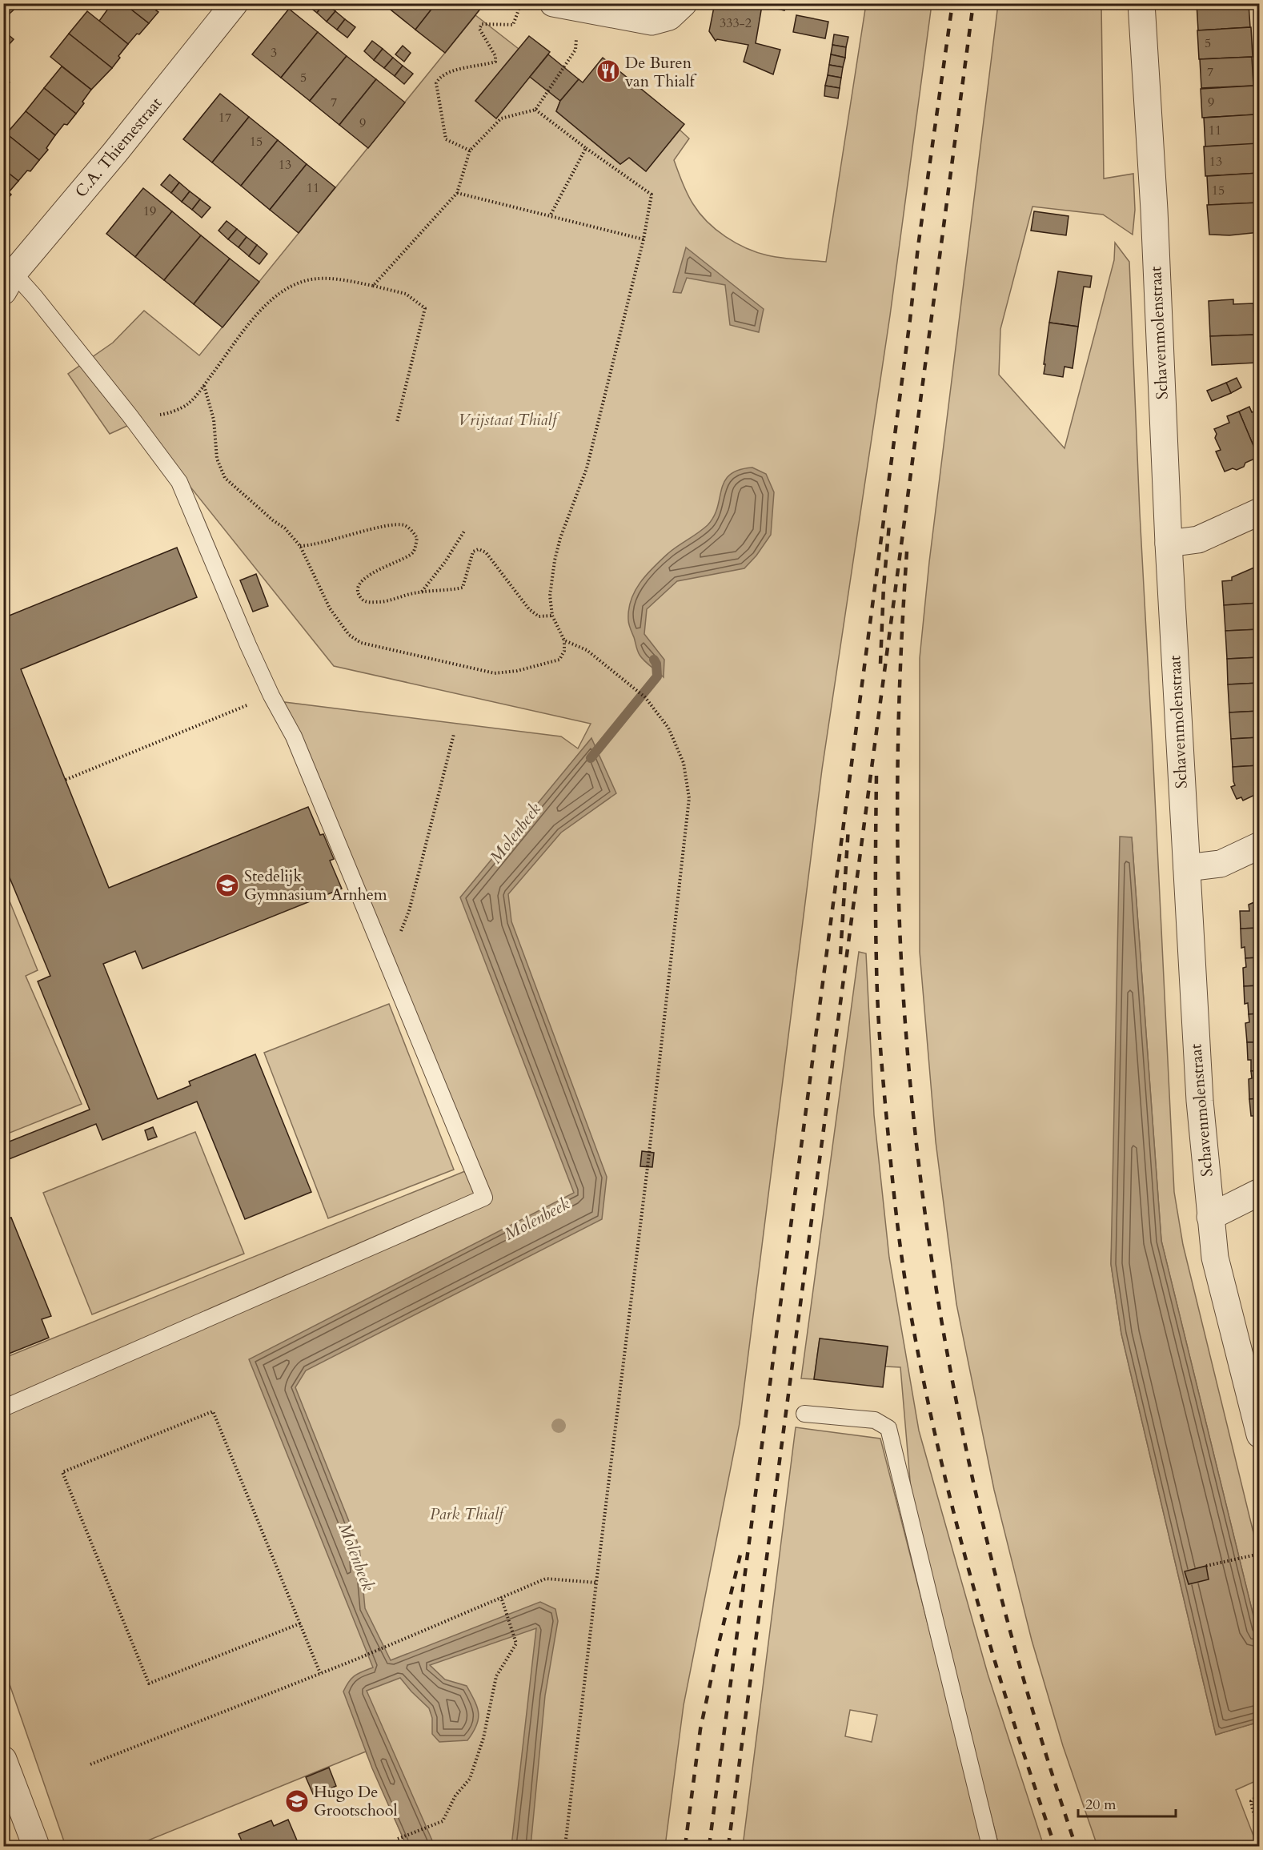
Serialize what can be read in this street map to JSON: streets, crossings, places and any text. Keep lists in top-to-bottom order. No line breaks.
{"streets":{"street":["C.A. Thiemestraat","Schavenmolenstraat"]},"water":["Molenbeek"],"parks":["Vrijstaat Thialf","Park Thialf"],"places":{"restaurant":["De Buren van Thialf"],"school or university":["Stedelijk Gymnasium Arnhem","Hugo De Grootschool"]},"house_numbers":["333-2","5","3","7","5","7","9","17","9","11","15","13","13","11","15","19"],"scale_bar":"20 m"}
